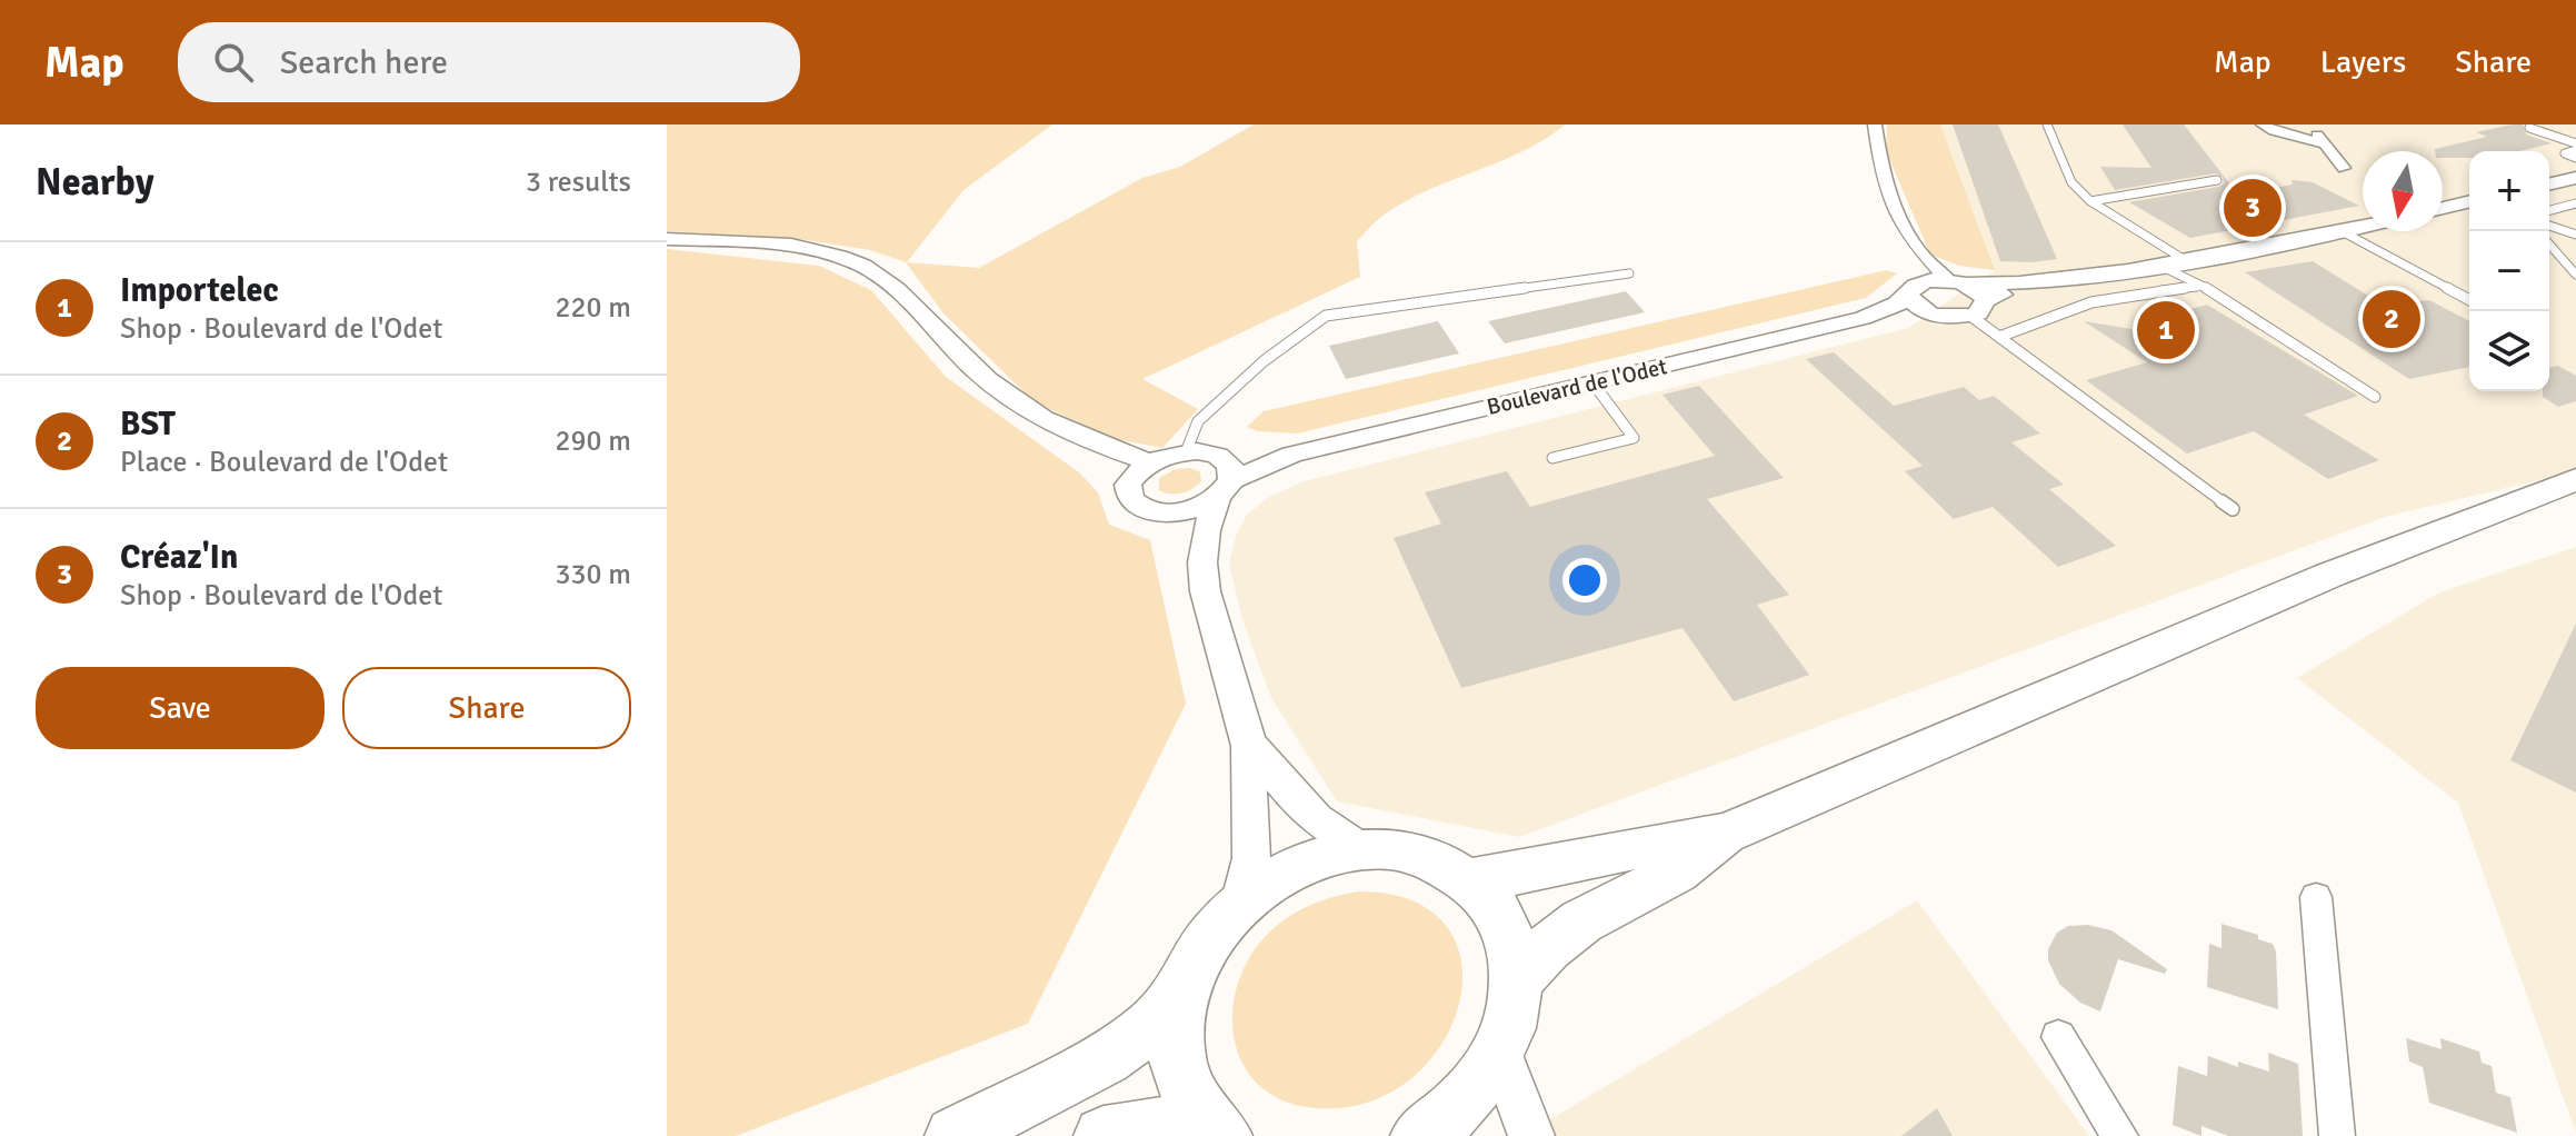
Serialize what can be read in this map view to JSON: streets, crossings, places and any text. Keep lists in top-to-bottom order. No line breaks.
{"streets":{"street":["Boulevard de l'Odet"]},"north":"bottom","page":{"header":"Map","search":"Search here","nav":["Map","Layers","Share"],"heading":["Nearby","3 results"],"map_buttons":["+","−"],"pins":["3","2","1"],"list":[{"mark":"1","name":"Importelec","note":"Shop · Boulevard de l'Odet","value":"220 m"},{"mark":"2","name":"BST","note":"Place · Boulevard de l'Odet","value":"290 m"},{"mark":"3","name":"Créaz'In","note":"Shop · Boulevard de l'Odet","value":"330 m"}],"buttons":["Save","Share"]}}
